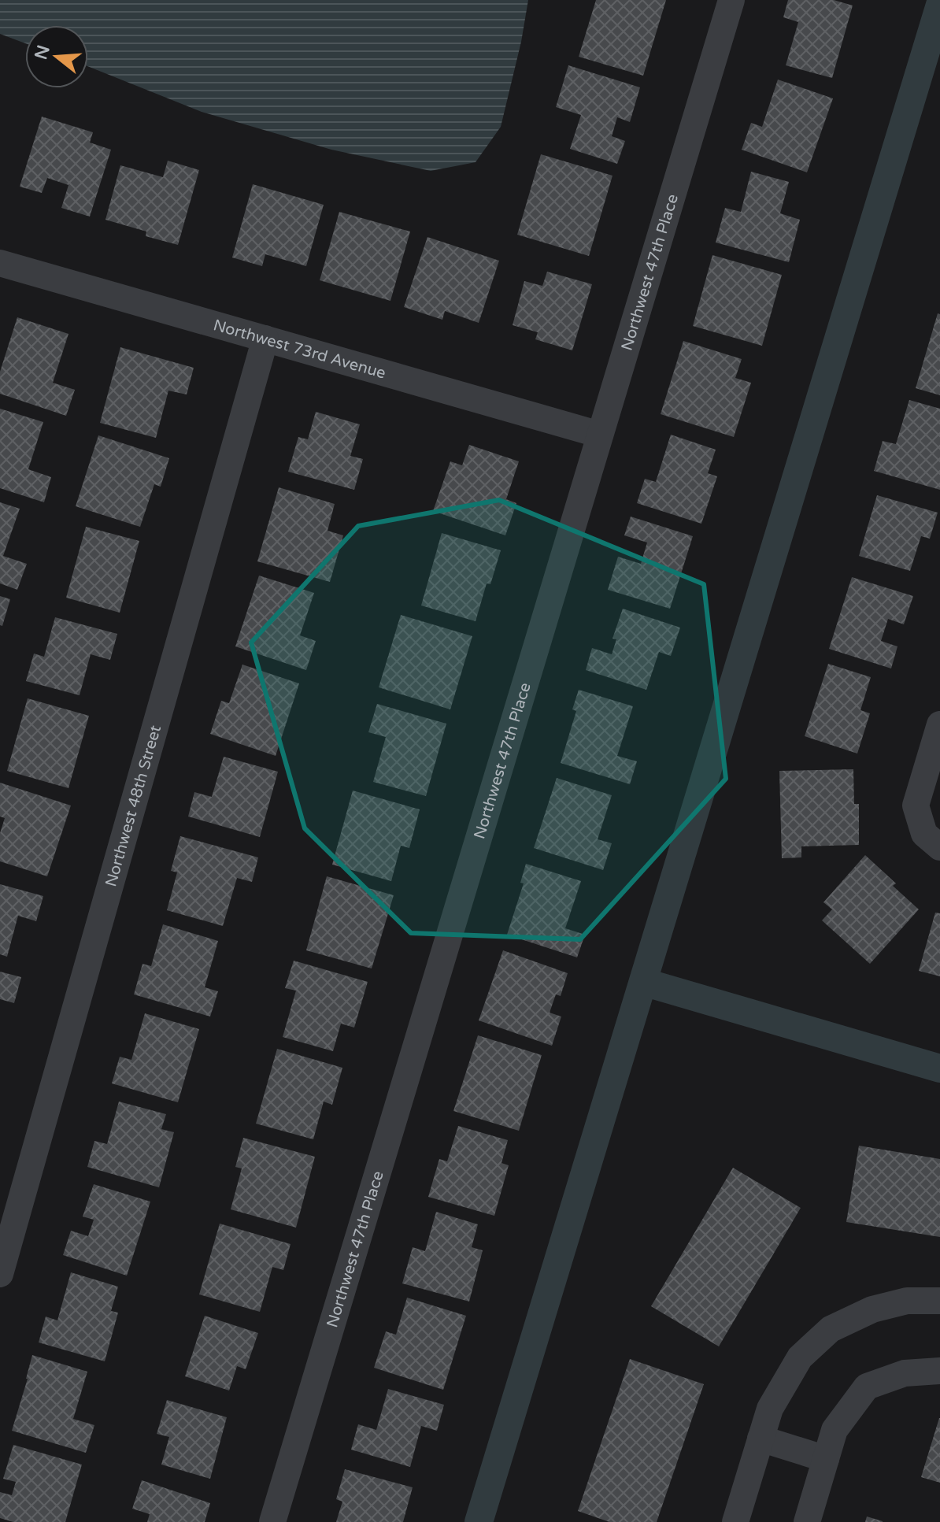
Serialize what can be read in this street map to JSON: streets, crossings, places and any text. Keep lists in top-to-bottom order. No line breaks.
{"streets":{"street":["Northwest 47th Place","Northwest 73rd Avenue","Northwest 48th Street"]},"crossings":[["Northwest 47th Place","Northwest 73rd Avenue"],["Northwest 73rd Avenue","Northwest 48th Street"]],"north":"left"}
